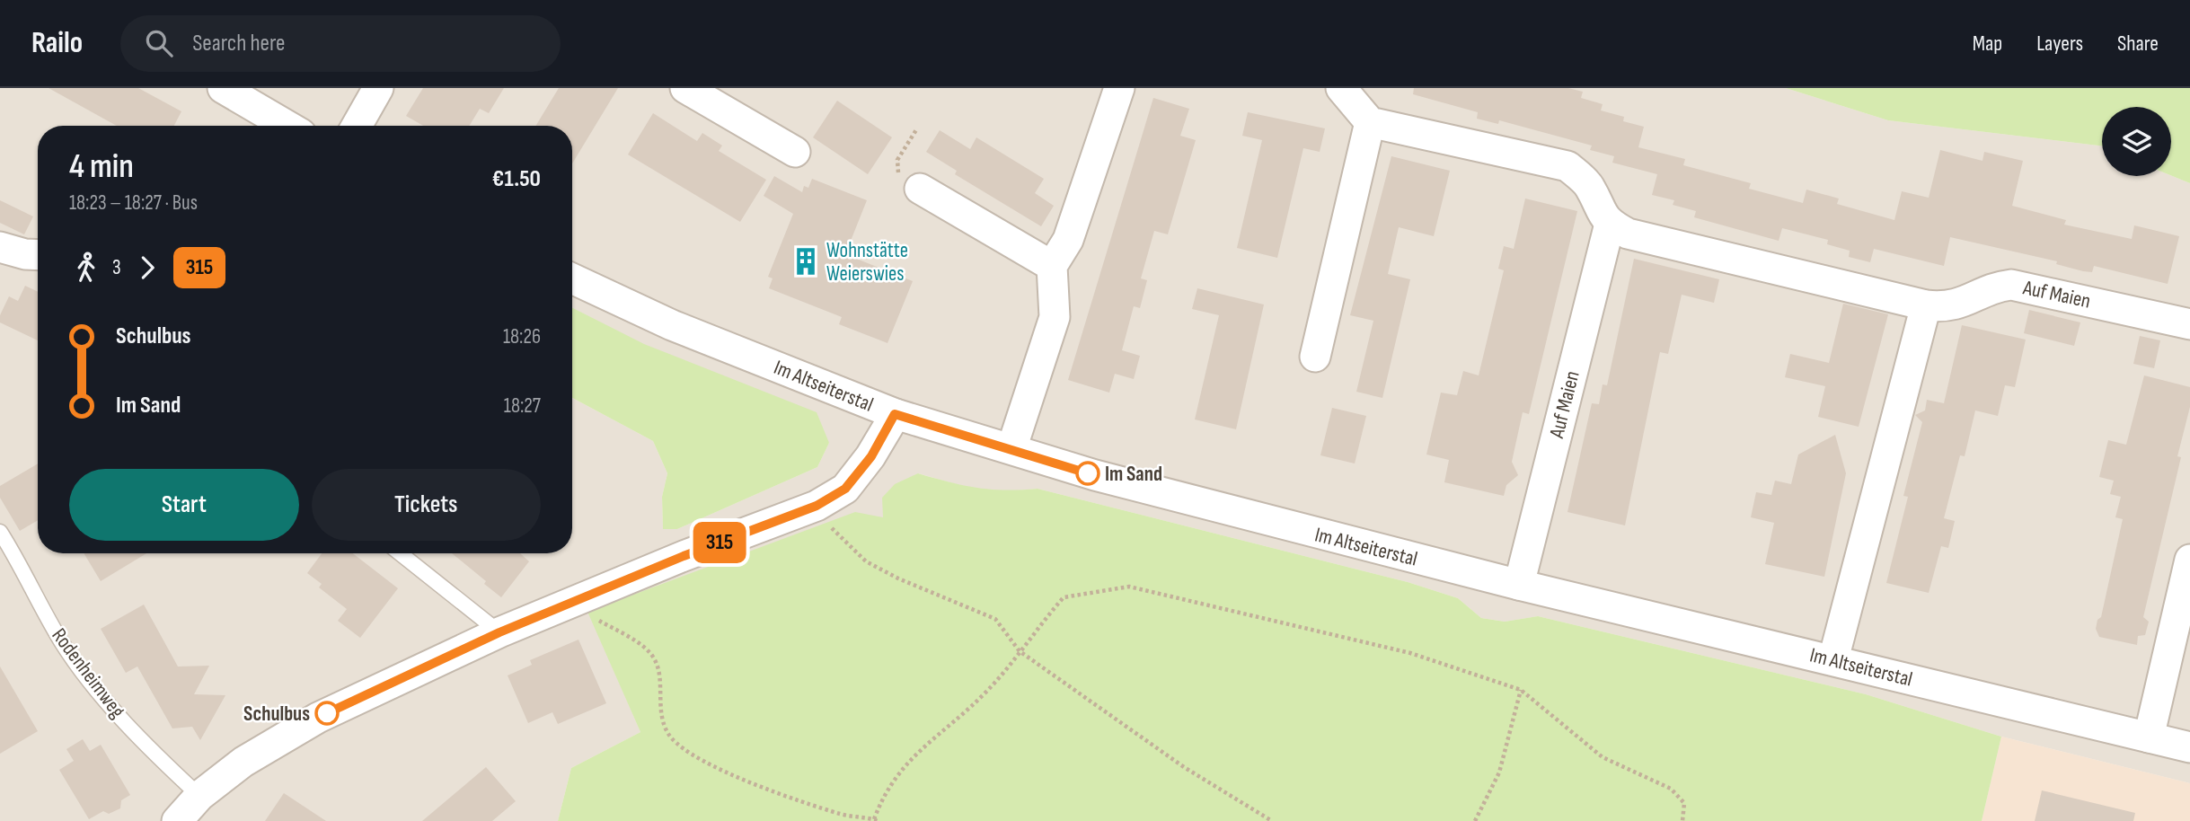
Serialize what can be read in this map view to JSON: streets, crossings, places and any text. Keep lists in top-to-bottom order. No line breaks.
{"streets":{"street":["Auf Maien","Im Altseiterstal"],"lane":["Rodenheimweg"]},"crossings":[["Auf Maien","Im Altseiterstal"]],"places":{"building":["Wohnstätte Weierswies"],"other":["Im Sand","Schulbus"]},"lines":["bus line 315"],"page":{"header":"Railo","search":"Search here","nav":["Map","Layers","Share"],"on_map":"315","heading":["4 min","18:23 – 18:27 · Bus","€1.50"],"legs":["3","315"],"list":[{"name":"Schulbus","value":"18:26"},{"name":"Im Sand","value":"18:27"}],"buttons":["Start","Tickets"]}}
